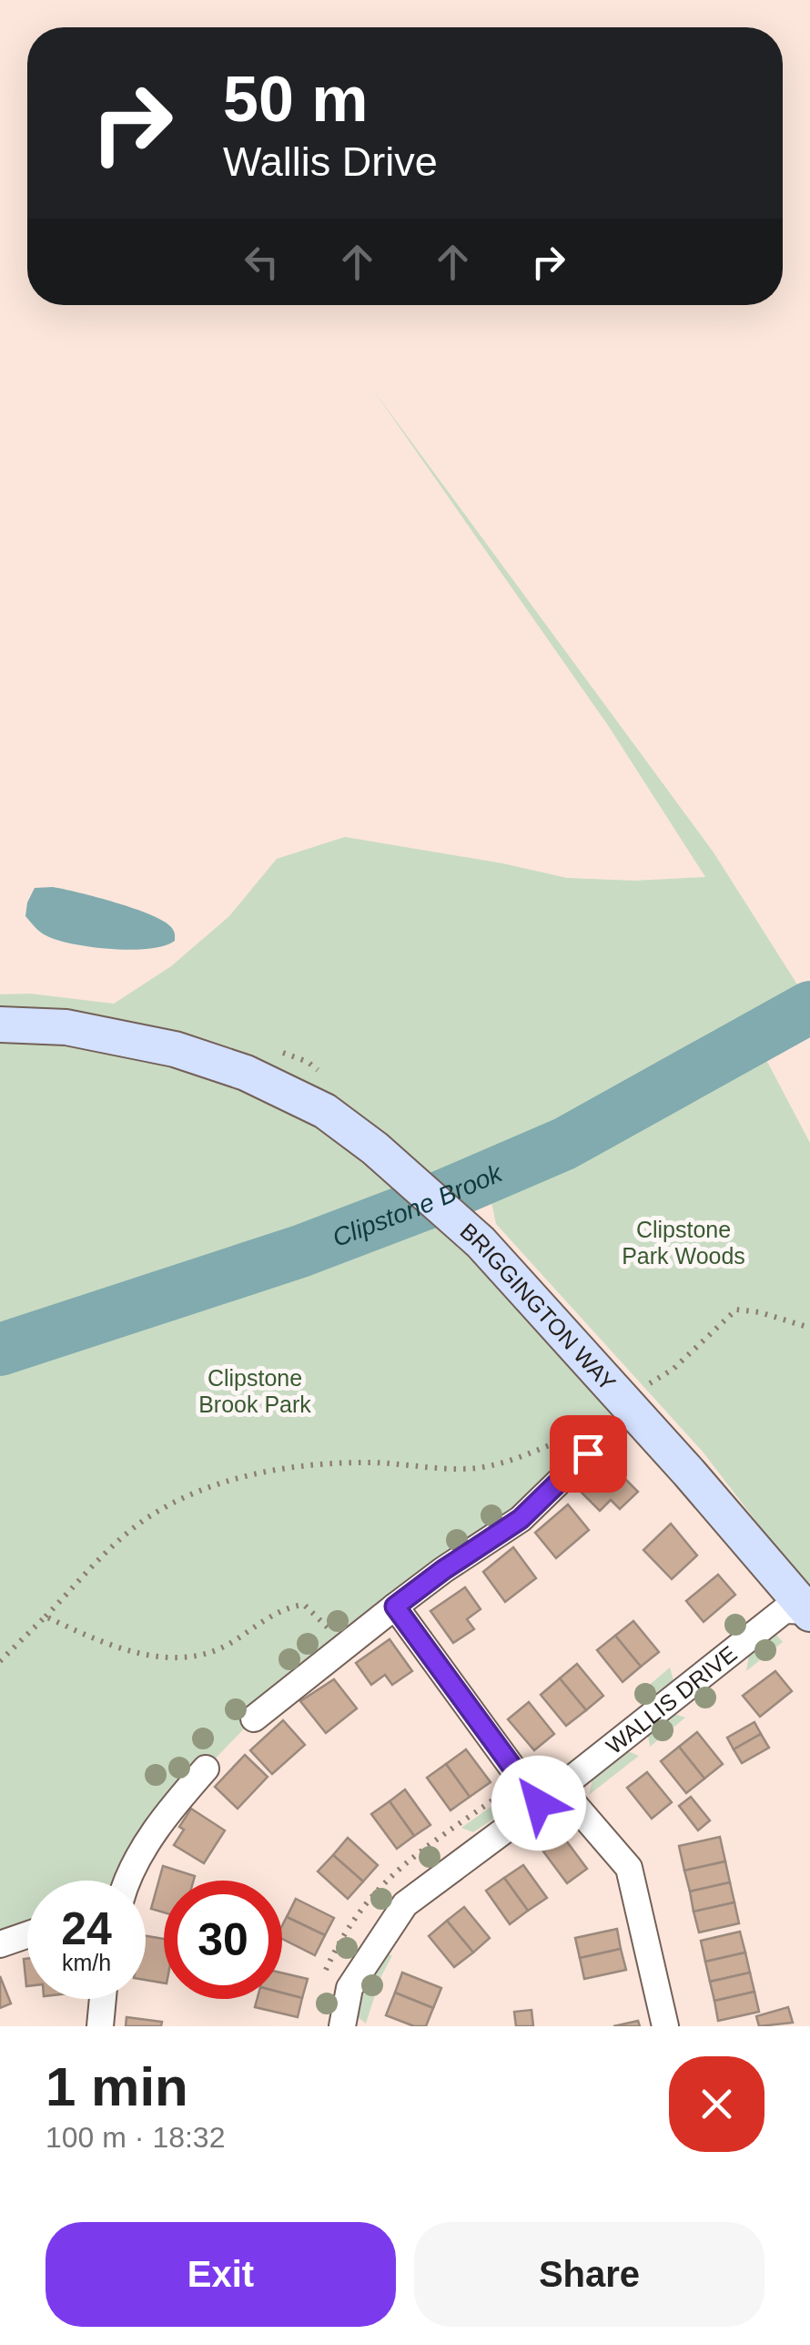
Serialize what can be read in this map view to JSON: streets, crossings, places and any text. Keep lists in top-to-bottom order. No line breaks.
{"streets":{"street":["BRIGGINGTON WAY","WALLIS DRIVE"]},"crossings":[["BRIGGINGTON WAY","WALLIS DRIVE"]],"water":["Clipstone Brook"],"parks":["Clipstone Park Woods","Clipstone Brook Park"],"page":{"turn":["50 m","Wallis Drive"],"speed":"24 km/h","limit":"30","heading":["1 min","100 m · 18:32"],"buttons":["Exit","Share"]}}
